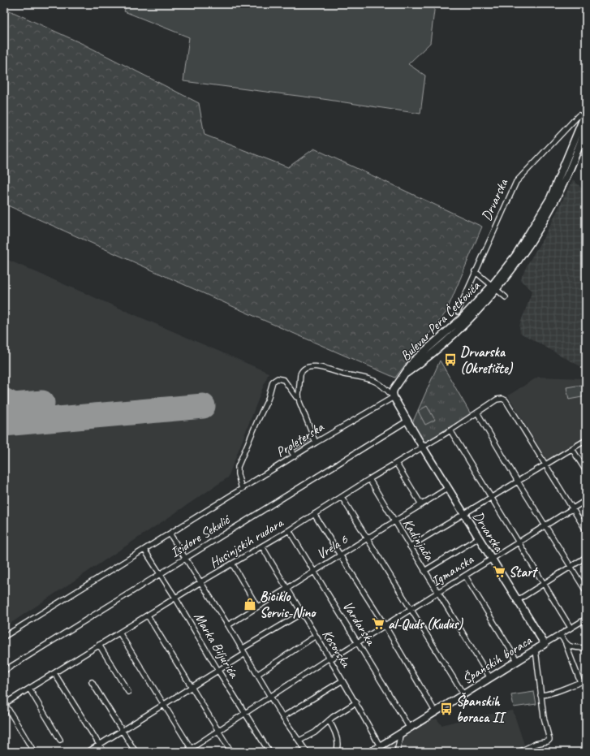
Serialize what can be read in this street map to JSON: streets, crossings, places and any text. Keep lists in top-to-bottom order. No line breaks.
{"streets":{"main road":["Drvarska","Bulevar Pera Ćetkovića","Španskih boraca"],"street":["Proleterska","Isidore Sekulić","Kadinjača","Husinjskih rudara","Vrela 6","Igmanska","Vardarska","Marka Biljurića","Kosovska"]},"crossings":[["Drvarska","Husinjskih rudara"],["Drvarska","Vrela 6"],["Drvarska","Igmanska"],["Drvarska","Španskih boraca"],["Bulevar Pera Ćetkovića","Proleterska"],["Proleterska","Marka Biljurića"],["Isidore Sekulić","Marka Biljurića"],["Kadinjača","Husinjskih rudara"],["Kadinjača","Vrela 6"],["Kadinjača","Igmanska"],["Kadinjača","Španskih boraca"],["Husinjskih rudara","Vardarska"],["Husinjskih rudara","Marka Biljurića"],["Husinjskih rudara","Kosovska"],["Vrela 6","Vardarska"],["Vrela 6","Kosovska"],["Igmanska","Vardarska"],["Igmanska","Marka Biljurića"],["Igmanska","Kosovska"],["Vardarska","Španskih boraca"],["Kosovska","Španskih boraca"]],"places":{"bus stop":["Drvarska (Okretište)","Španskih boraca II"],"supermarket":["Start","al-Quds (Kudus)"],"shop":["Biciklo Servis-Nino"]}}
